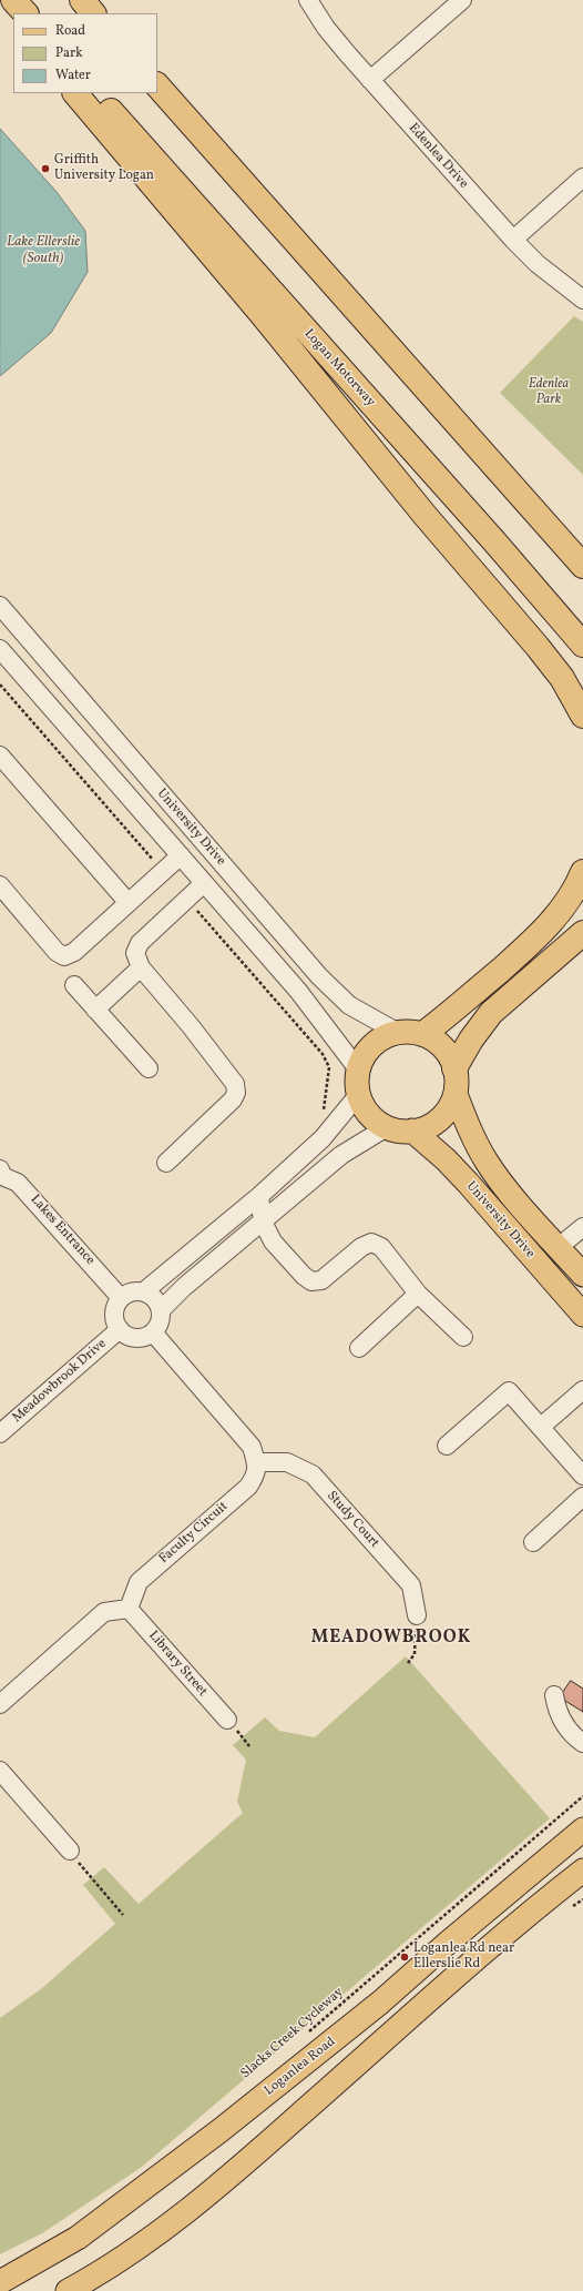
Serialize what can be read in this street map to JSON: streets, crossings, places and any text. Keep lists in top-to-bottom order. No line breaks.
{"streets":{"highway":["Logan Motorway"],"main road":["University Drive","Loganlea Road"],"street":["Edenlea Drive","Lakes Entrance","Meadowbrook Drive","Study Court","Faculty Circuit","Library Street"],"path":["Slacks Creek Cycleway"]},"crossings":[["Lakes Entrance","Meadowbrook Drive"],["Study Court","Faculty Circuit"],["Faculty Circuit","Library Street"]],"districts":["MEADOWBROOK"],"water":["Lake Ellerslie (South)"],"parks":["Edenlea Park"],"places":["Griffith University Logan","Loganlea Rd near Ellerslie Rd"],"legend":["Road","Park","Water"]}
